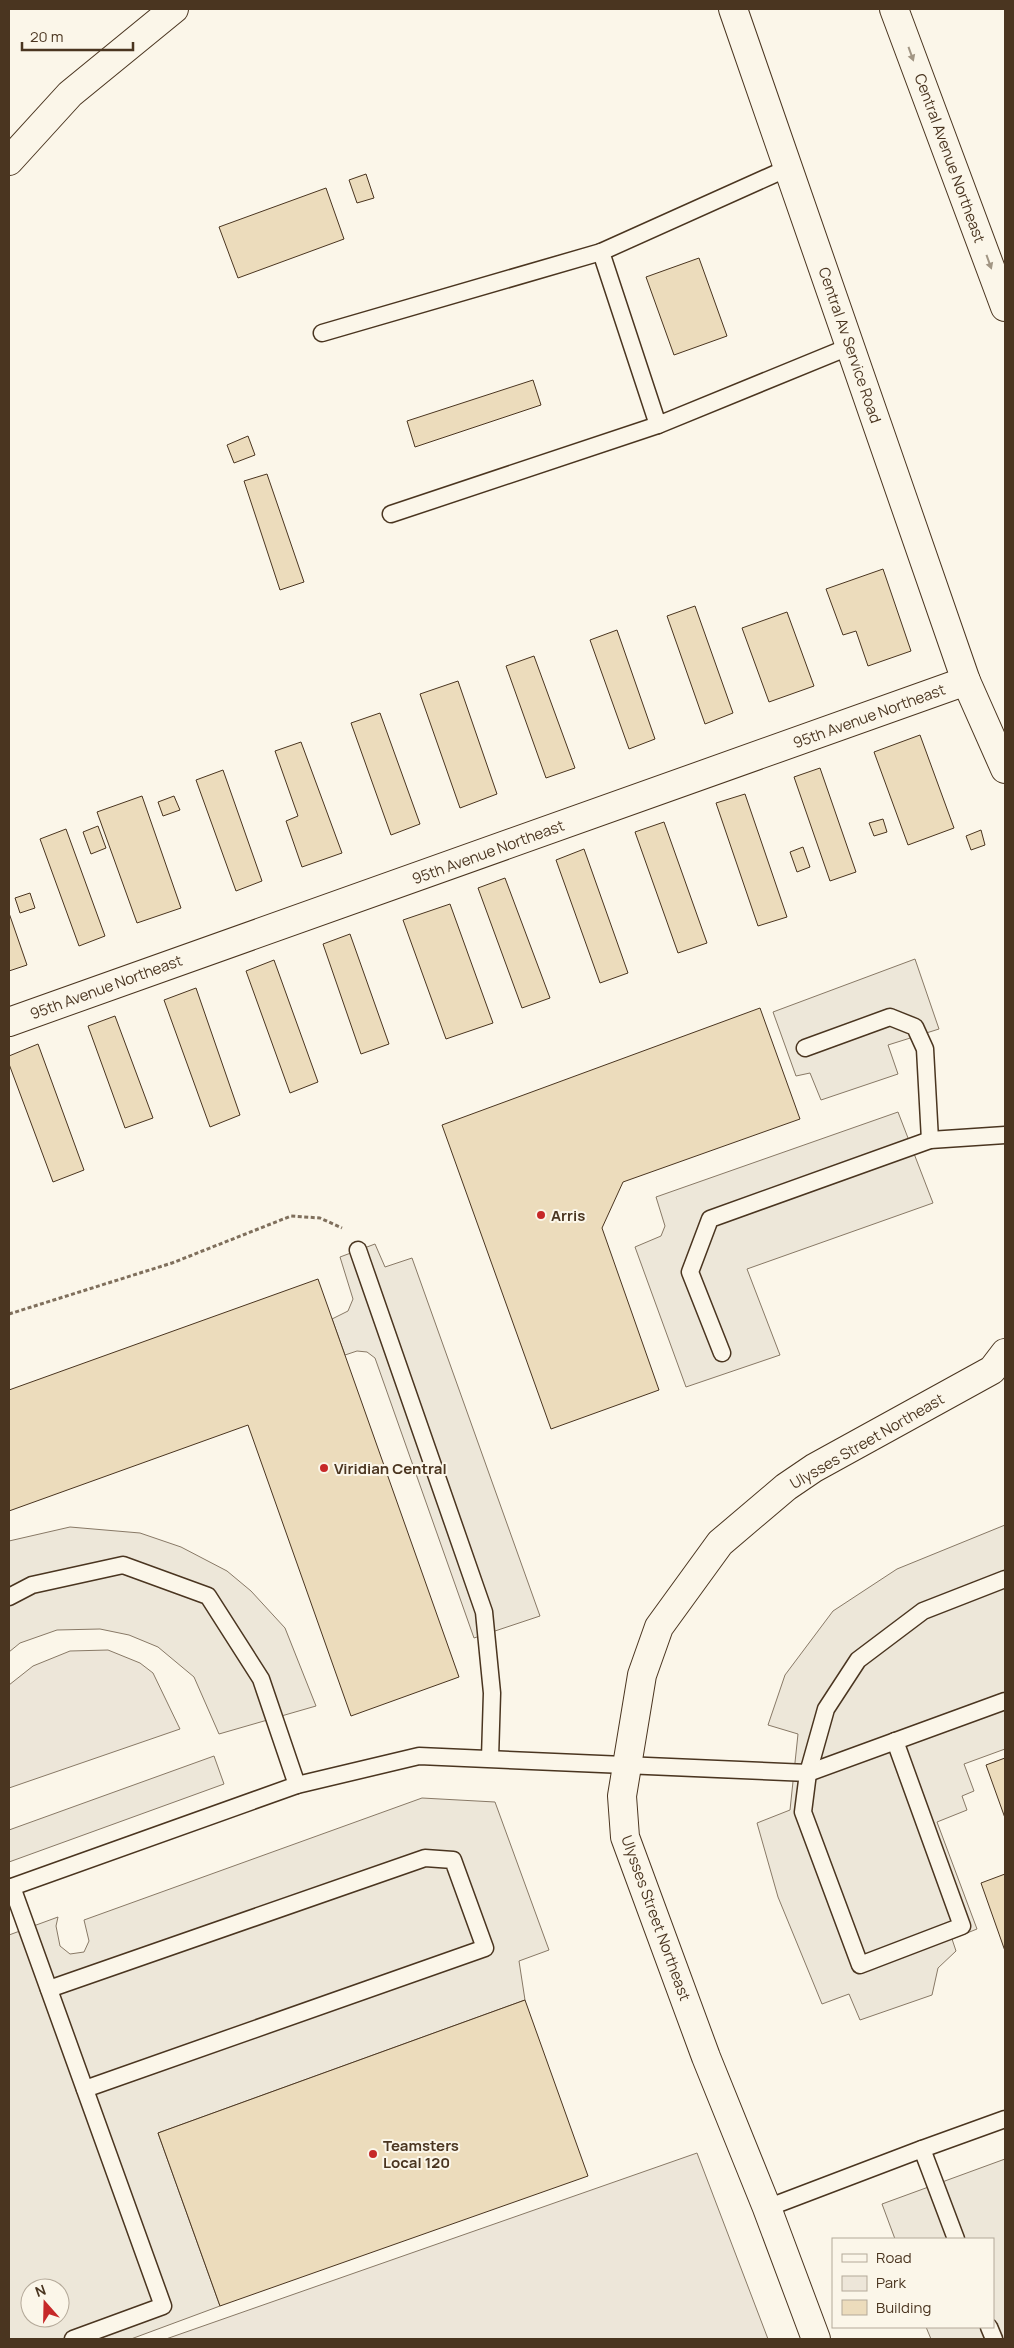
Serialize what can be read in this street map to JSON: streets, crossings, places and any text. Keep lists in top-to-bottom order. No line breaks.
{"streets":{"main road":["Central Avenue Northeast","Central Av Service Road","95th Avenue Northeast","Ulysses Street Northeast"]},"crossings":[["Central Av Service Road","95th Avenue Northeast"]],"one_way":["Central Avenue Northeast"],"places":["Arris","Viridian Central","Teamsters Local 120"],"legend":["Road","Park","Building"],"scale_bar":"20 m","north":"top"}
